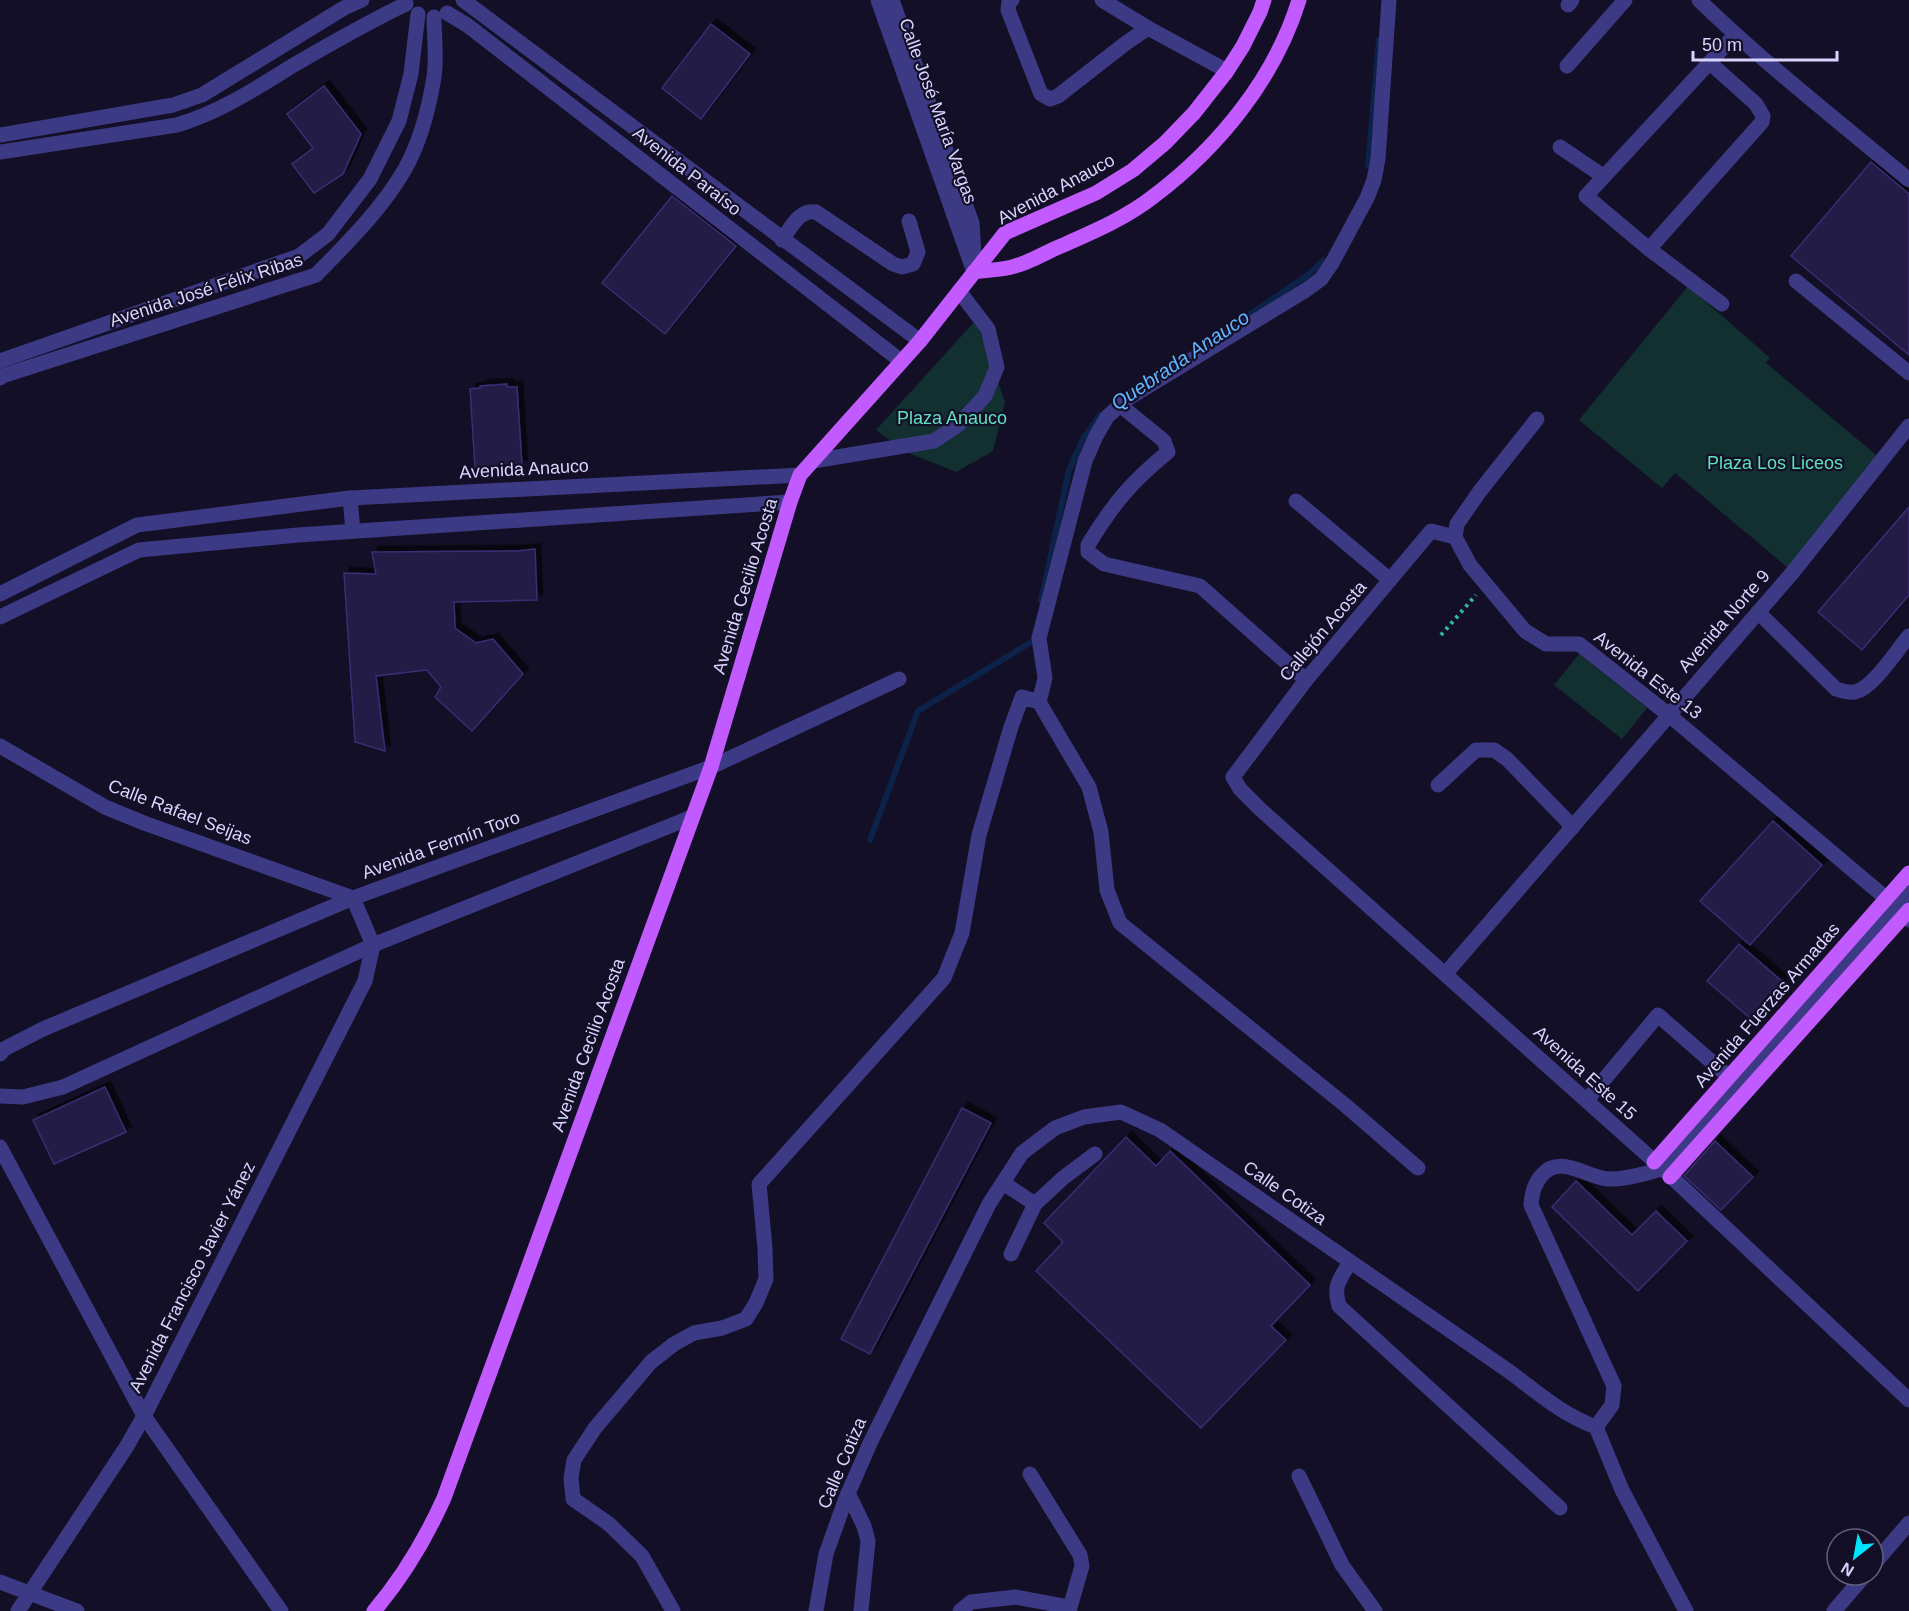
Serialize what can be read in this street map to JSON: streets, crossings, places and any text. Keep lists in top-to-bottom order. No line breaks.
{"streets":{"main road":["Avenida Anauco","Avenida Cecilio Acosta","Avenida Fuerzas Armadas"],"street":["Calle José María Vargas","Avenida Paraíso","Avenida José Félix Ribas","Avenida Norte 9","Callejón Acosta","Avenida Este 13","Calle Rafael Seijas","Avenida Fermín Toro","Avenida Este 15","Calle Cotiza","Avenida Francisco Javier Yánez"]},"crossings":[["Calle José María Vargas","Avenida Anauco"],["Avenida Paraíso","Avenida Anauco"],["Avenida Paraíso","Avenida José Félix Ribas"],["Avenida Anauco","Avenida Cecilio Acosta"],["Avenida Cecilio Acosta","Avenida Fermín Toro"],["Avenida Norte 9","Avenida Este 13"],["Avenida Norte 9","Avenida Este 15"],["Callejón Acosta","Avenida Este 13"],["Callejón Acosta","Avenida Este 15"],["Avenida Este 13","Avenida Fuerzas Armadas"],["Calle Rafael Seijas","Avenida Fermín Toro"],["Avenida Fuerzas Armadas","Avenida Este 15"]],"water":["Quebrada Anauco"],"parks":["Plaza Anauco","Plaza Los Liceos"],"scale_bar":"50 m","north":"bottom left"}
